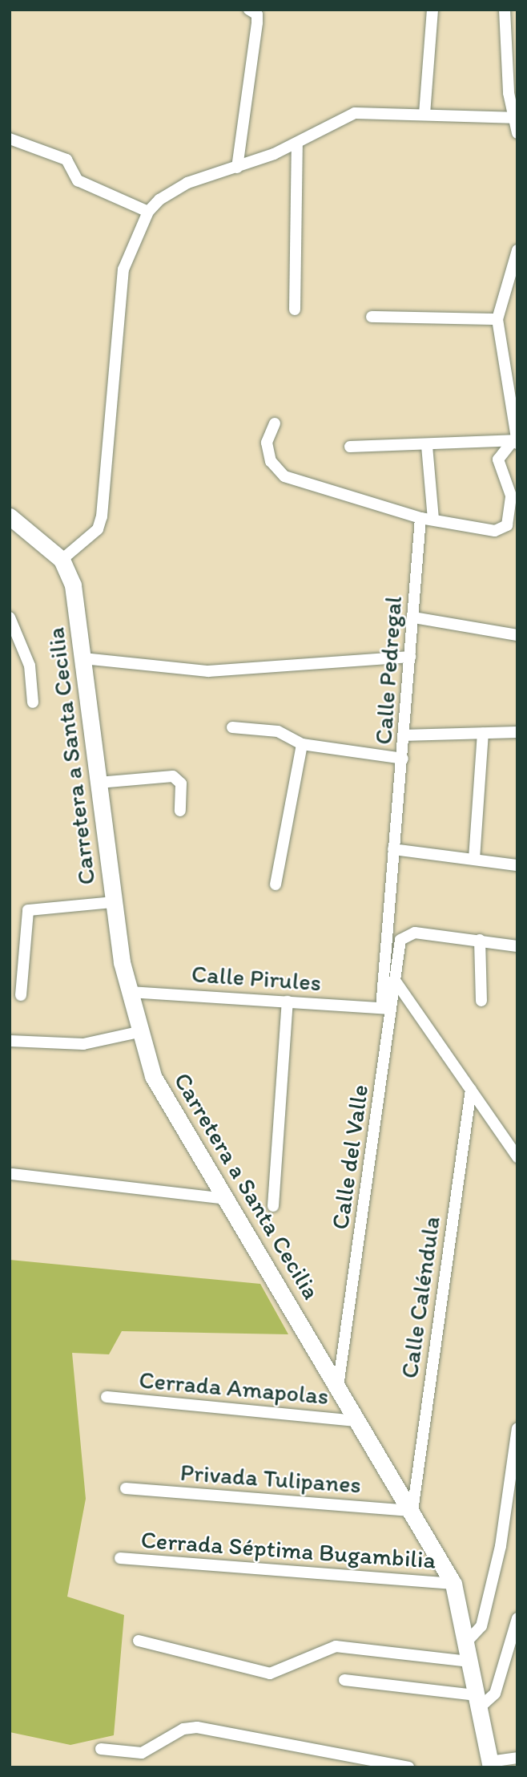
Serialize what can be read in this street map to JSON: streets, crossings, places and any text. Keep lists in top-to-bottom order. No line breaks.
{"streets":{"main road":["Carretera a Santa Cecilia"],"street":["Calle Pedregal","Calle Pirules","Calle del Valle","Calle Caléndula","Cerrada Amapolas","Privada Tulipanes","Cerrada Séptima Bugambilia"]},"crossings":[["Calle Pedregal","Calle Pirules"],["Carretera a Santa Cecilia","Calle Pirules"],["Carretera a Santa Cecilia","Calle del Valle"],["Carretera a Santa Cecilia","Calle Caléndula"],["Carretera a Santa Cecilia","Cerrada Amapolas"],["Carretera a Santa Cecilia","Privada Tulipanes"],["Carretera a Santa Cecilia","Cerrada Séptima Bugambilia"],["Calle Pirules","Calle del Valle"],["Calle Caléndula","Privada Tulipanes"]]}
